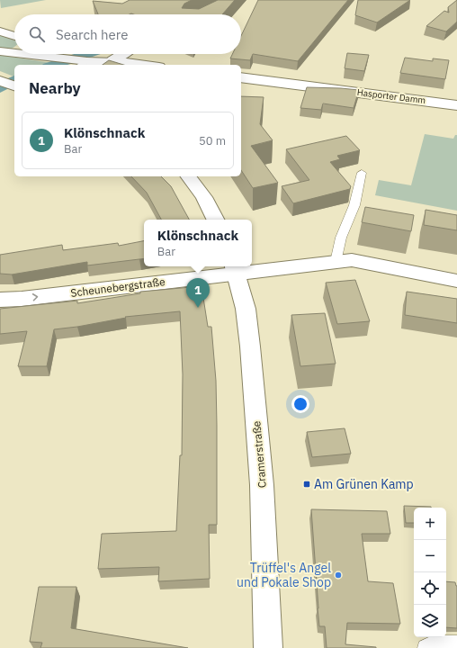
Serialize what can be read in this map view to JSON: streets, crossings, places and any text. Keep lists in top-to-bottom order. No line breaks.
{"streets":{"main road":["Hasporter Damm","Scheunebergstraße","Cramerstraße"]},"crossings":[["Scheunebergstraße","Cramerstraße"]],"one_way":["Scheunebergstraße"],"places":{"transit":["Am Grünen Kamp"],"other":["Trüffel's Angel und Pokale Shop"]},"page":{"search":"Search here","heading":"Nearby","list":[{"mark":"1","name":"Klönschnack","note":"Bar","value":"50 m"}],"popup":["Klönschnack","Bar"],"pins":"1","map_buttons":["+","−"]}}
